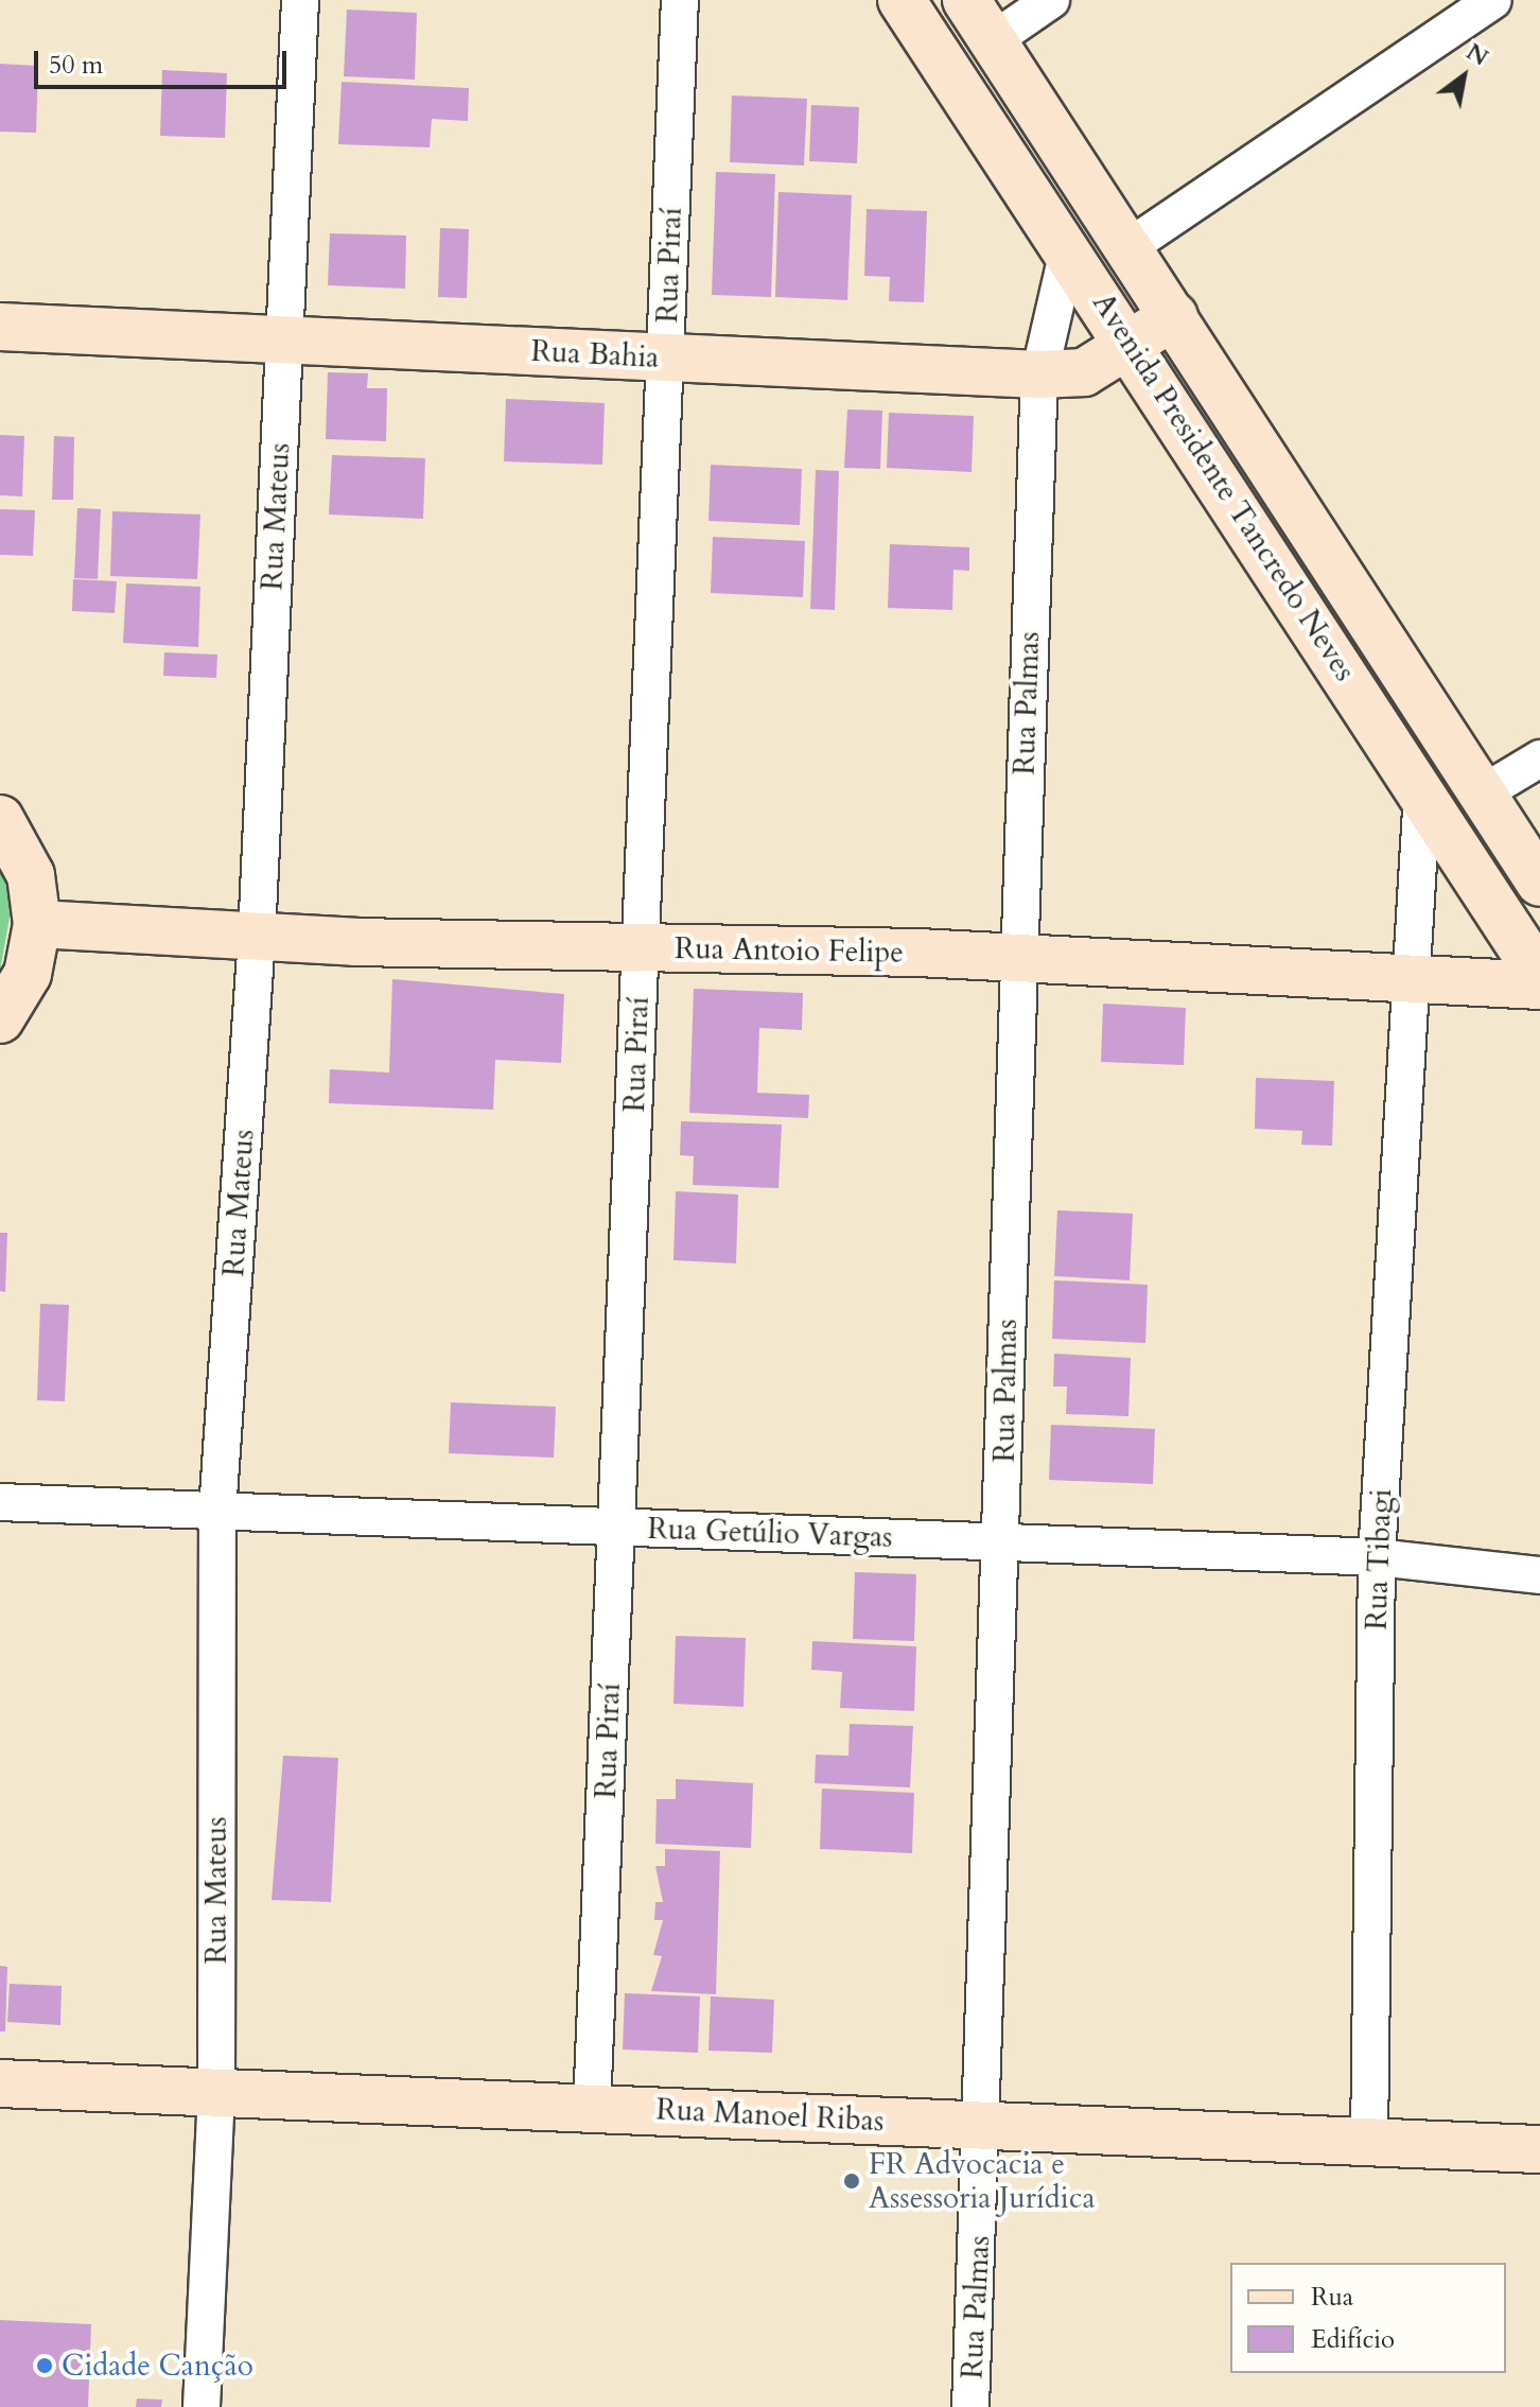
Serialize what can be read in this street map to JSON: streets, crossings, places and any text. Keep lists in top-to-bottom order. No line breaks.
{"streets":{"street":["Rua Piraí","Rua Bahia","Avenida Presidente Tancredo Neves","Rua Mateus","Rua Palmas","Rua Antoio Felipe","Rua Getúlio Vargas","Rua Tibagi","Rua Manoel Ribas"]},"crossings":[["Rua Piraí","Rua Bahia"],["Rua Piraí","Rua Antoio Felipe"],["Rua Piraí","Rua Getúlio Vargas"],["Rua Piraí","Rua Manoel Ribas"],["Rua Bahia","Avenida Presidente Tancredo Neves"],["Rua Bahia","Rua Mateus"],["Rua Bahia","Rua Palmas"],["Avenida Presidente Tancredo Neves","Rua Palmas"],["Avenida Presidente Tancredo Neves","Rua Tibagi"],["Rua Mateus","Rua Antoio Felipe"],["Rua Mateus","Rua Getúlio Vargas"],["Rua Mateus","Rua Manoel Ribas"],["Rua Palmas","Rua Antoio Felipe"],["Rua Palmas","Rua Getúlio Vargas"],["Rua Palmas","Rua Manoel Ribas"],["Rua Antoio Felipe","Rua Tibagi"],["Rua Getúlio Vargas","Rua Tibagi"],["Rua Tibagi","Rua Manoel Ribas"]],"places":["FR Advocacia e Assessoria Jurídica","Cidade Canção"],"legend":["Rua","Edifício"],"scale_bar":"50 m","north":"top right"}
